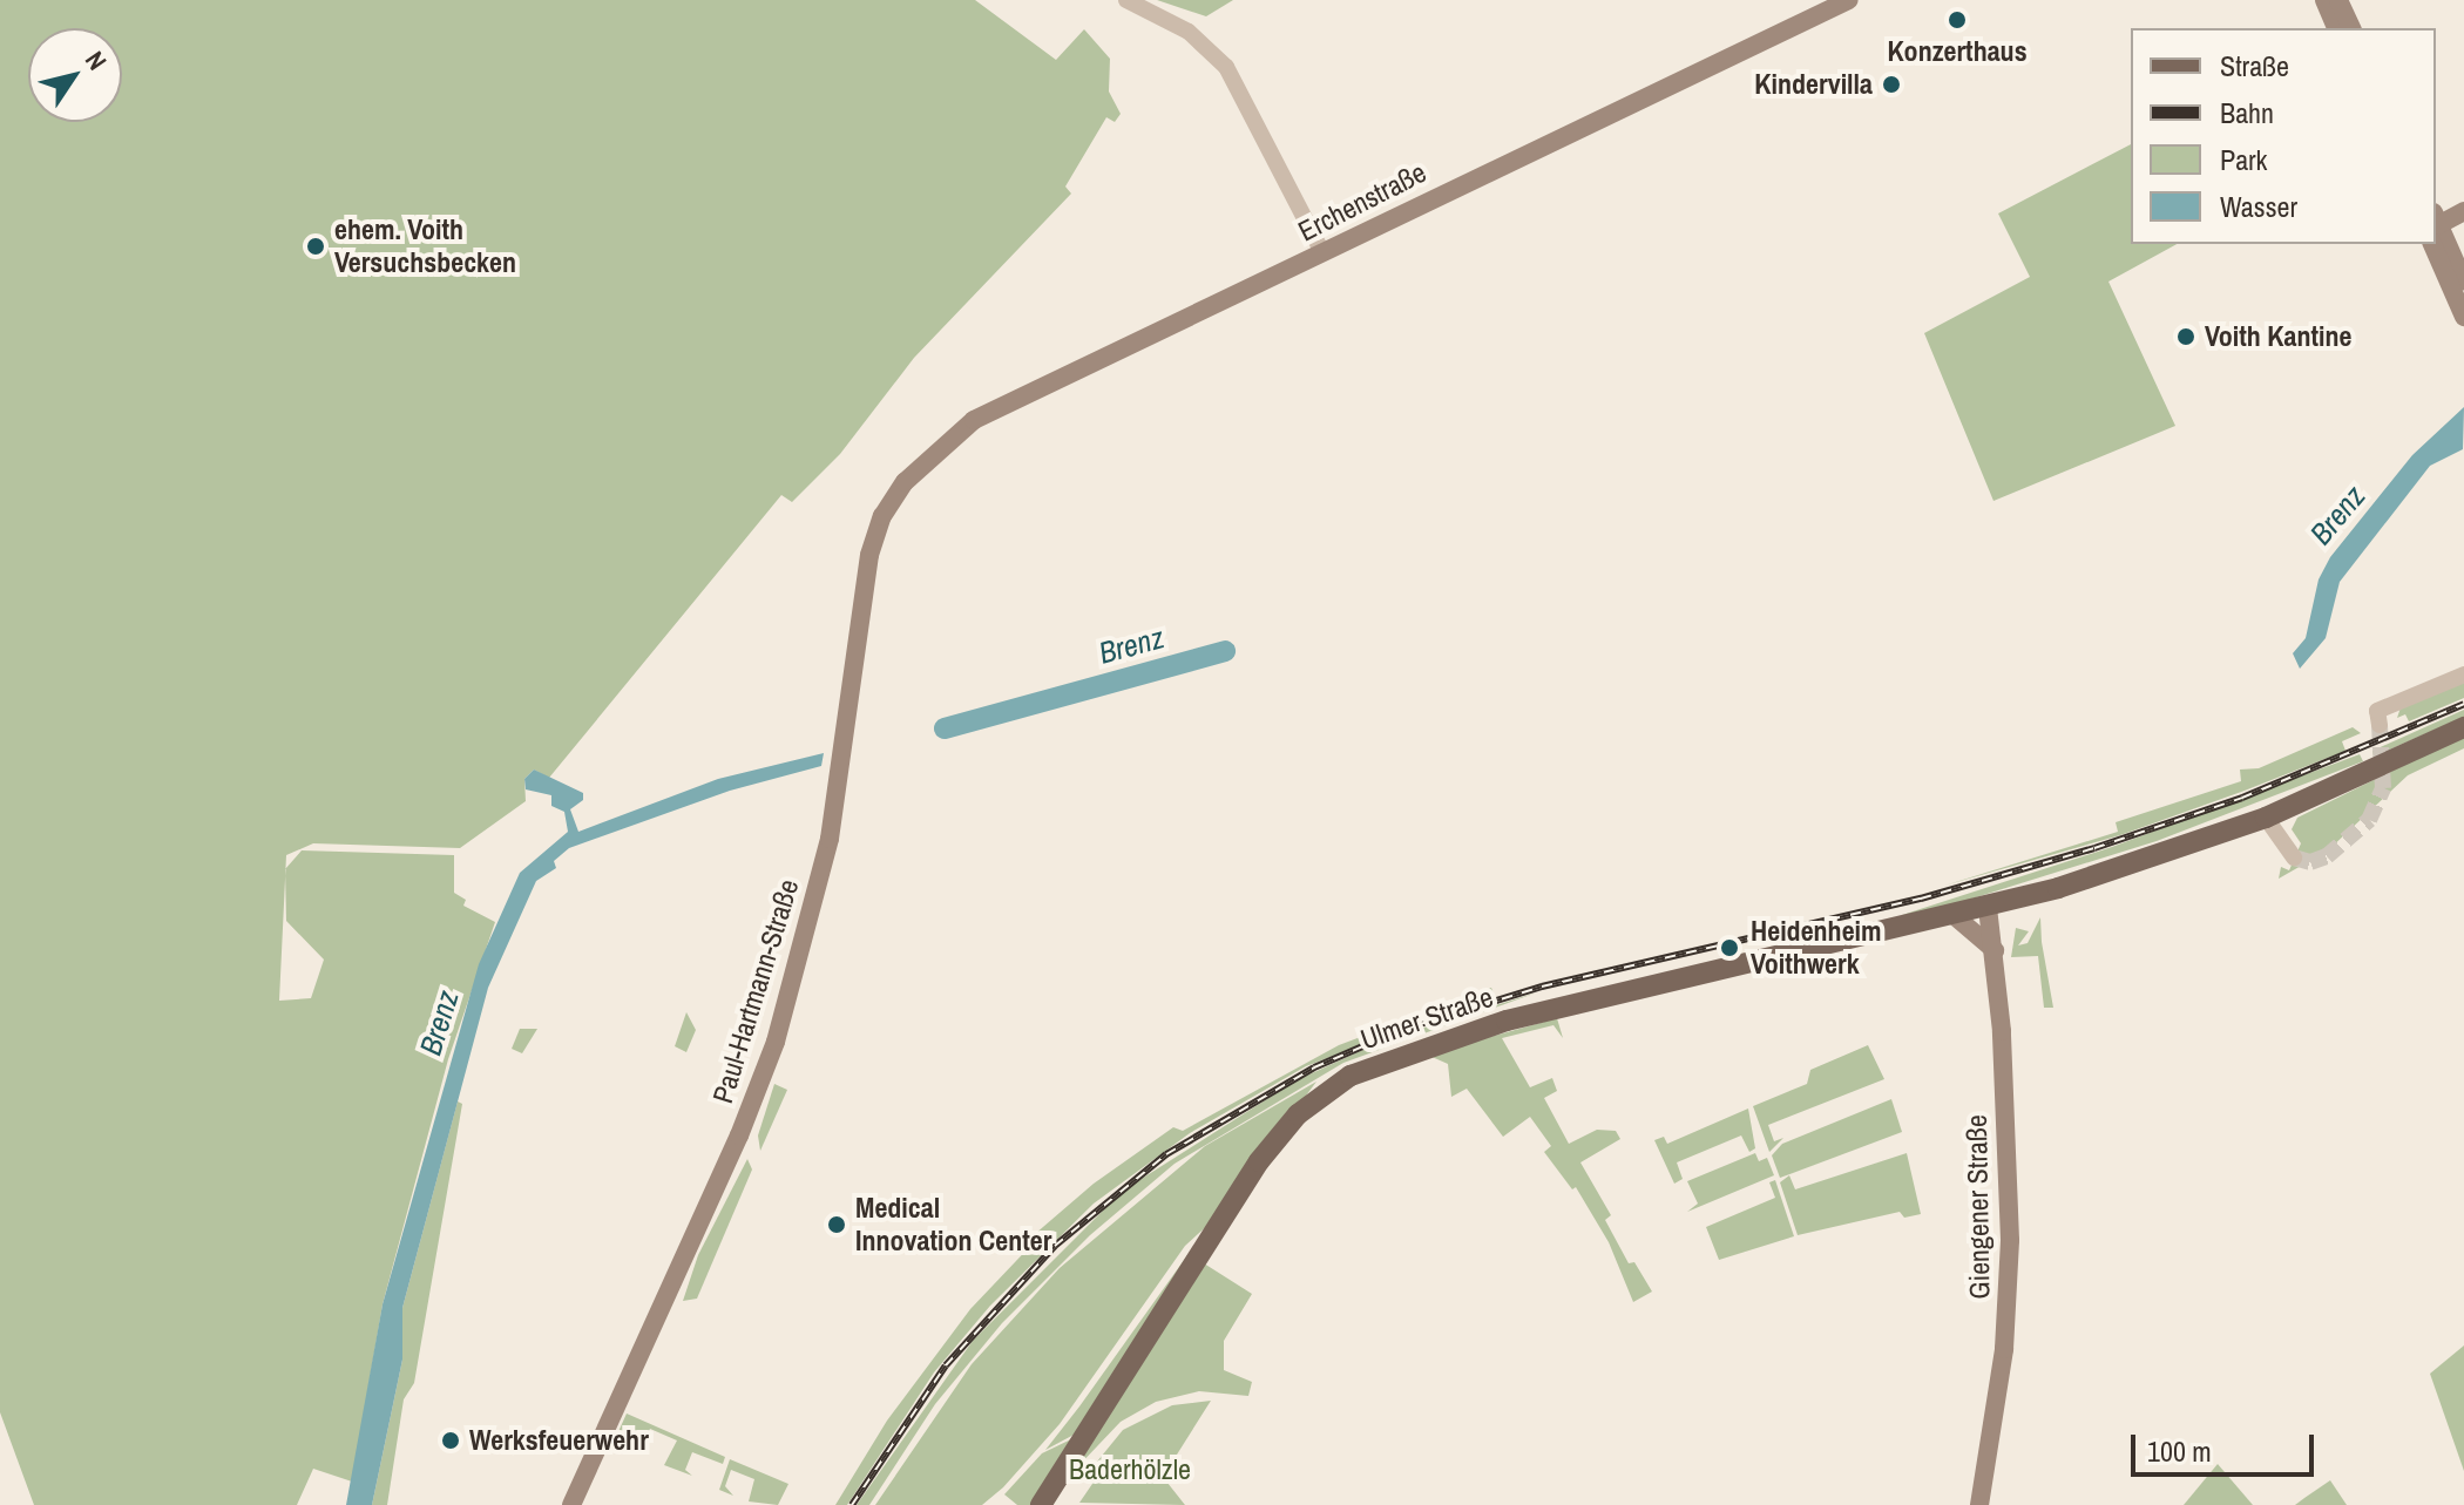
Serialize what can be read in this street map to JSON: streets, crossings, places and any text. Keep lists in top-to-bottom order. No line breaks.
{"streets":{"main road":["Erchenstraße","Paul-Hartmann-Straße","Ulmer Straße","Giengener Straße"]},"crossings":[["Erchenstraße","Paul-Hartmann-Straße"],["Ulmer Straße","Giengener Straße"]],"water":["Brenz"],"parks":["Baderhölzle"],"places":["Konzerthaus","Kindervilla","ehem. Voith Versuchsbecken","Voith Kantine","Heidenheim Voithwerk","Medical Innovation Center","Werksfeuerwehr"],"legend":["Straße","Bahn","Park","Wasser"],"scale_bar":"100 m","north":"top right"}
